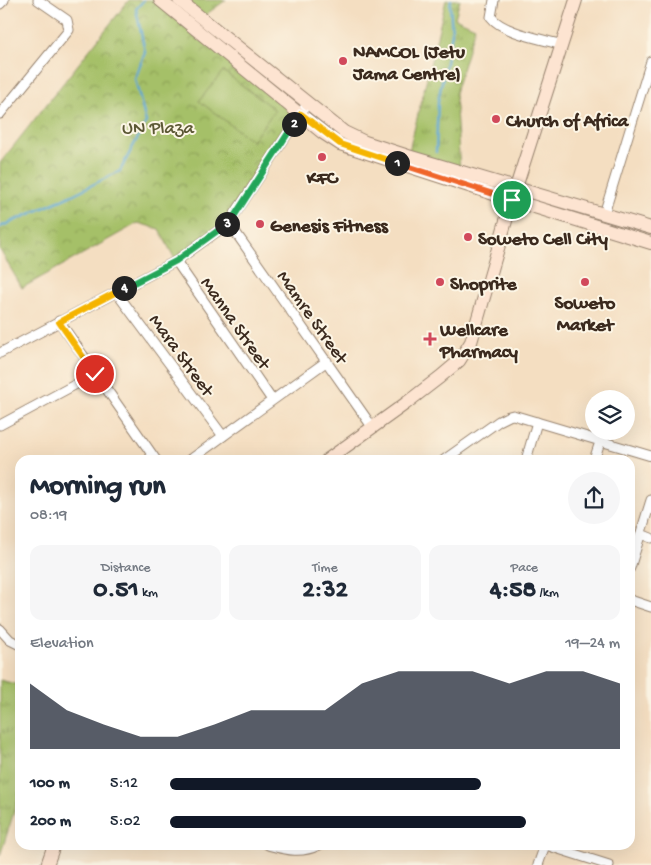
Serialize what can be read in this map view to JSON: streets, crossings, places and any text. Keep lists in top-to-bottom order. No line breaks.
{"streets":{"street":["Mamre Street","Manna Street","Mara Street"]},"parks":["UN Plaza"],"places":{"other":["NAMCOL (Jetu Jama Centre)","Church of Africa","KFC","Genesis Fitness","Soweto Cell City","Shoprite","Soweto Market"],"health":["Wellcare Pharmacy"]},"page":{"pins":["2","1","3","4"],"heading":["Morning run","08:19"],"stats":[["Distance","0.51 km"],["Time","2:32"],["Pace","4:58 /km"]],"chart":["Elevation","19–24 m"],"list":[{"name":"100 m","note":"5:12"},{"name":"200 m","note":"5:02"}]}}
